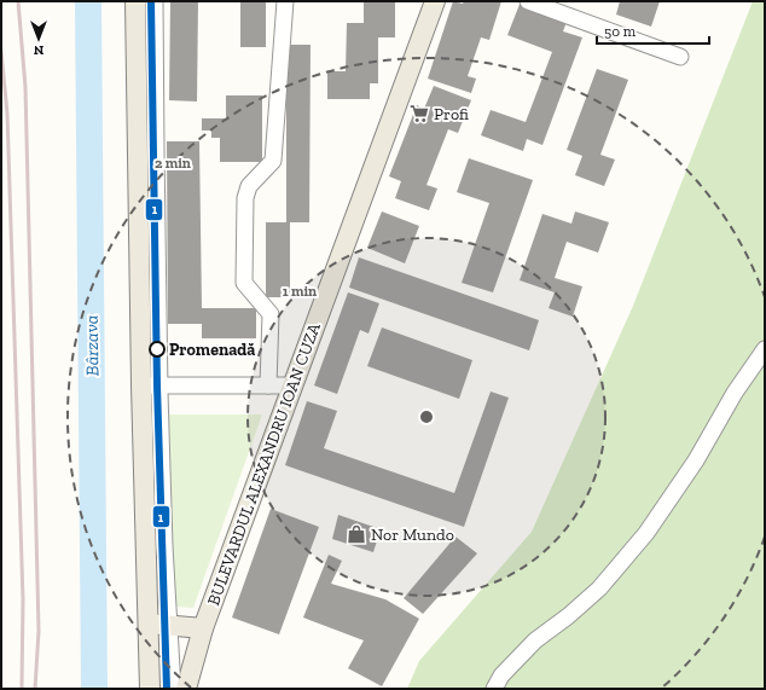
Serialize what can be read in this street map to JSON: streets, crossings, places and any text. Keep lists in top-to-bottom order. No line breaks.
{"streets":{"main road":["BULEVARDUL ALEXANDRU IOAN CUZA"]},"water":["Bârzava"],"places":{"supermarket":["Profi"],"other":["Promenadă"],"shop":["Nor Mundo"]},"lines":["tram line 1"],"scale_bar":"50 m","north":"bottom","rings":["2 min","1 min"]}
